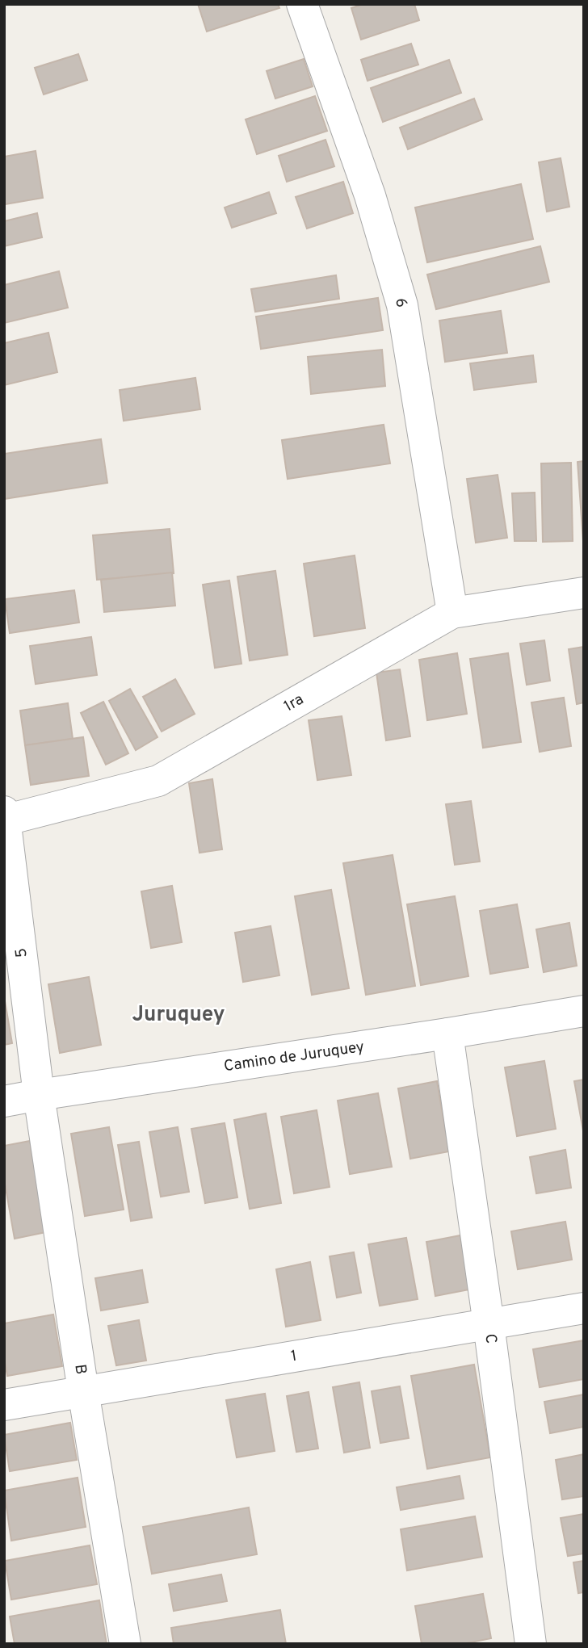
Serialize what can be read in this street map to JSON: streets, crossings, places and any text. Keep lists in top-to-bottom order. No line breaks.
{"streets":{"street":["6","1ra","5","Camino de Juruquey","C","1","B"]},"crossings":[["6","1ra"],["1ra","5"],["5","Camino de Juruquey"],["5","B"],["Camino de Juruquey","C"],["Camino de Juruquey","B"],["C","1"],["1","B"]],"districts":["Juruquey"]}
